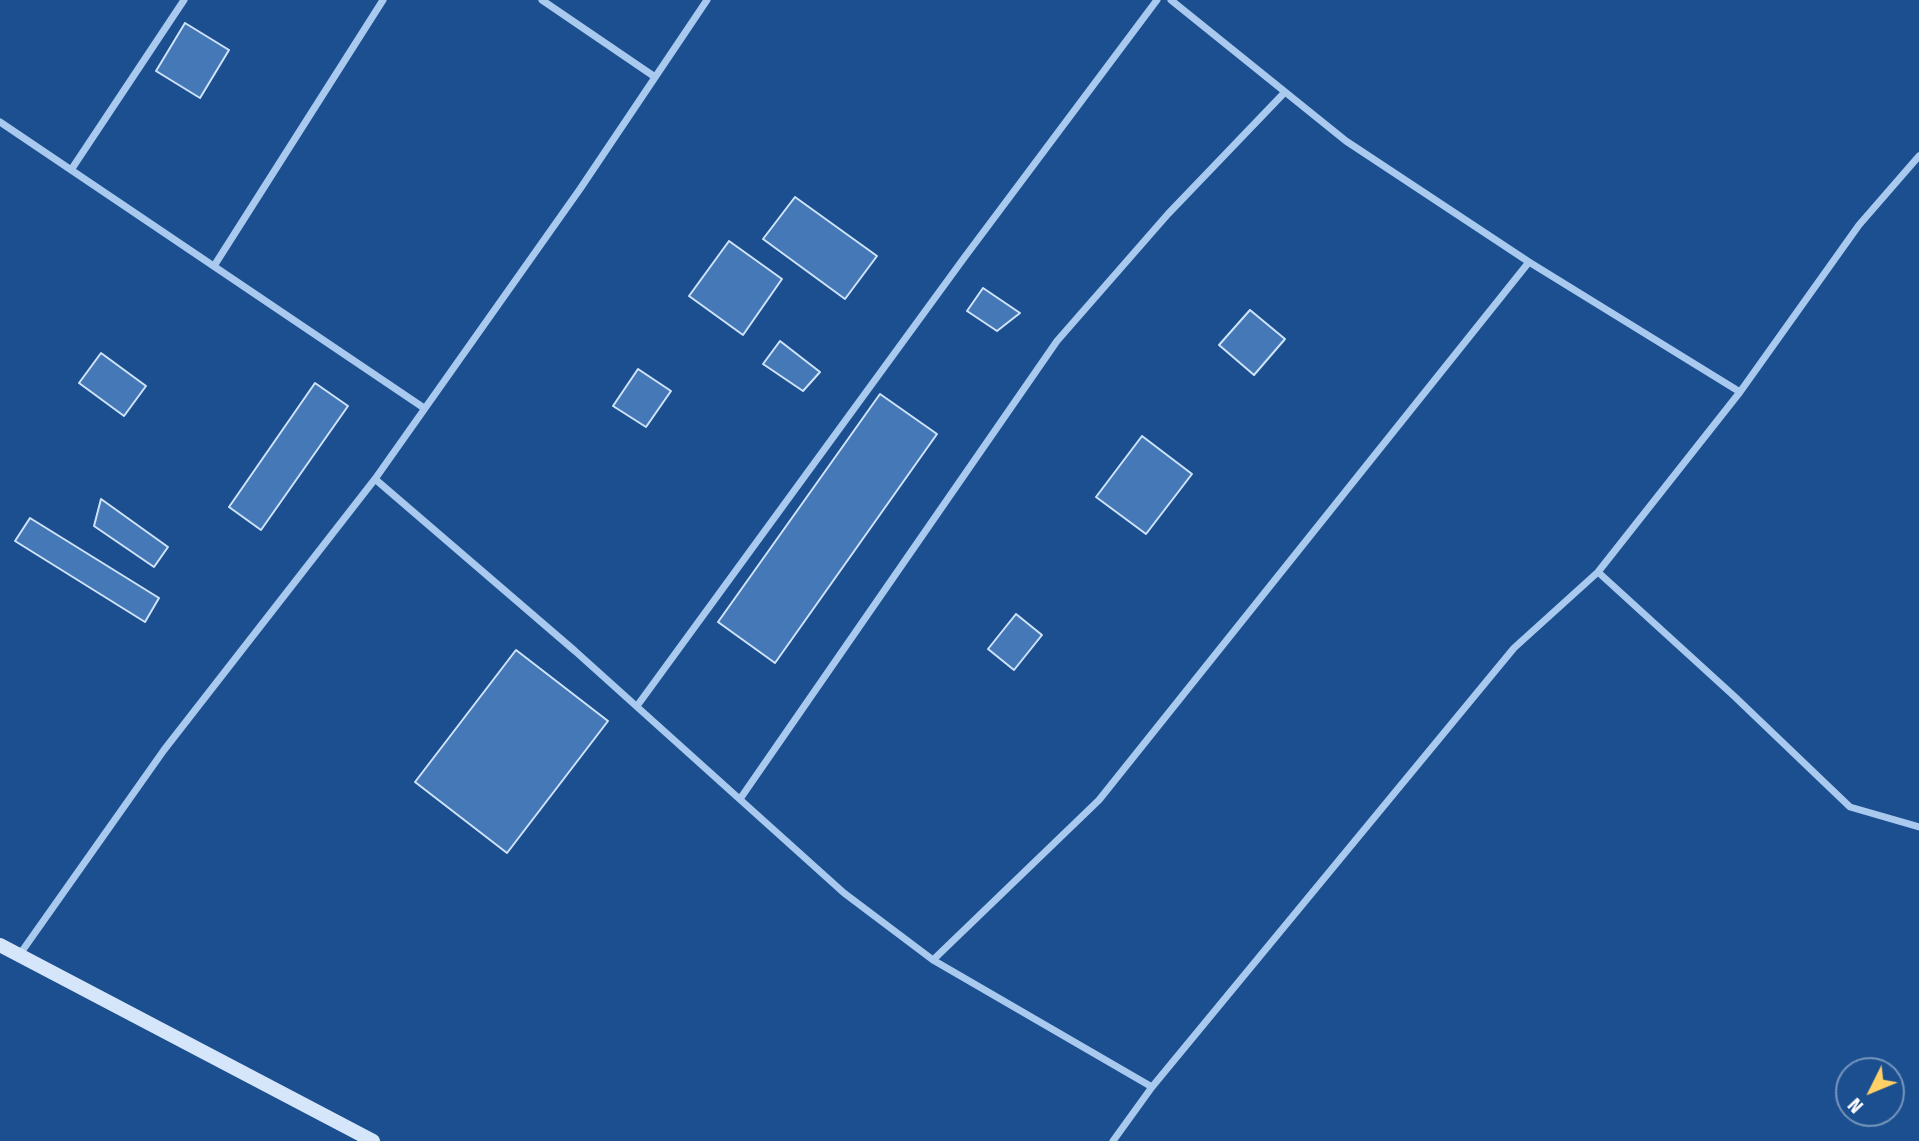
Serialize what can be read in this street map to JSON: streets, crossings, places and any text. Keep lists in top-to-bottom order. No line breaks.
{"north":"bottom left"}
